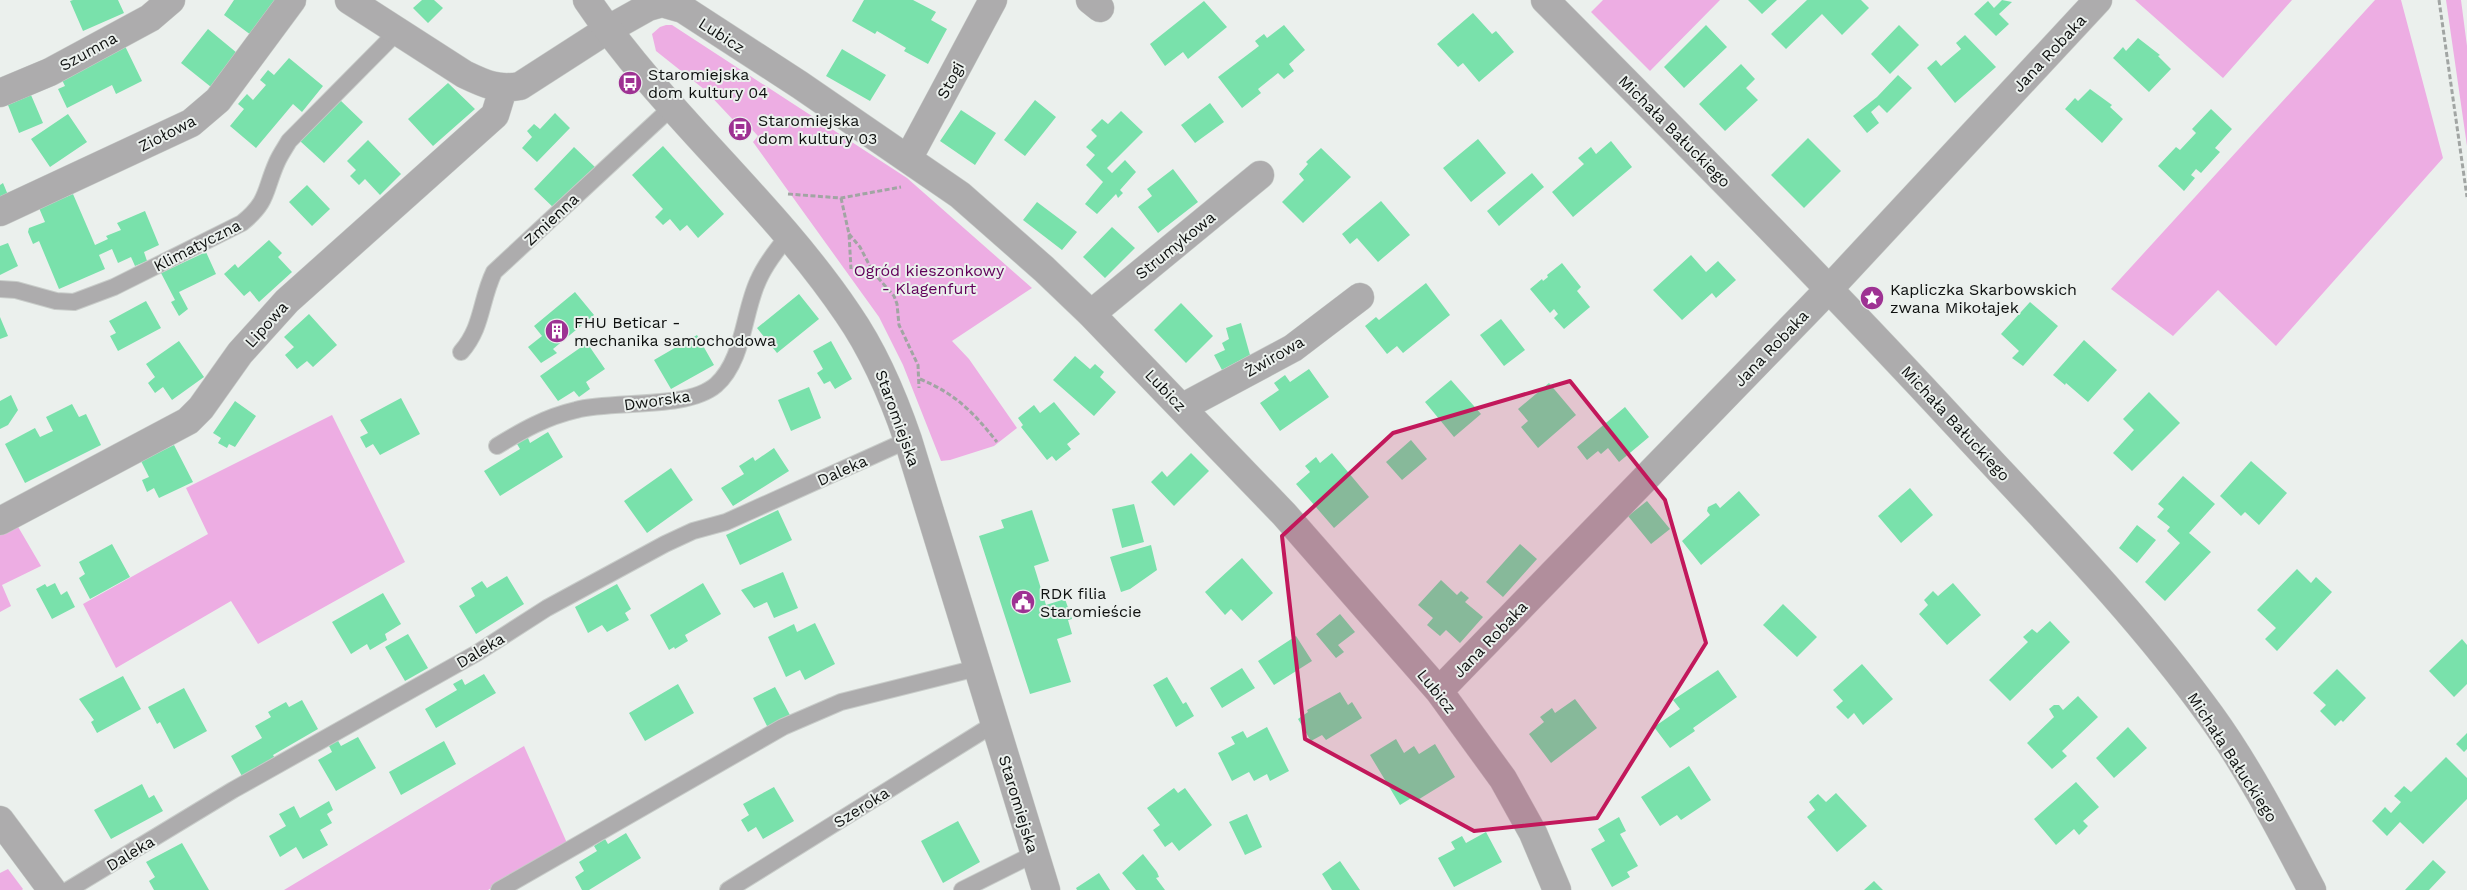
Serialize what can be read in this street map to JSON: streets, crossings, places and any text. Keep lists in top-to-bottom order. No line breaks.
{"streets":{"street":["Lubicz","Szumna","Jana Robaka","Stogi","Michała Bałuckiego","Ziołowa","Strumykowa","Lipowa","Żwirowa","Staromiejska"],"lane":["Zmienna","Klimatyczna","Dworska","Daleka","Szeroka"]},"crossings":[["Lubicz","Jana Robaka"],["Lubicz","Stogi"],["Lubicz","Strumykowa"],["Lubicz","Lipowa"],["Lubicz","Żwirowa"],["Lubicz","Staromiejska"],["Jana Robaka","Michała Bałuckiego"],["Zmienna","Staromiejska"],["Dworska","Staromiejska"],["Staromiejska","Daleka"],["Staromiejska","Szeroka"]],"parks":["Ogród kieszonkowy - Klagenfurt"],"places":{"bus stop":["Staromiejska dom kultury 04","Staromiejska dom kultury 03"],"place":["Kapliczka Skarbowskich zwana Mikołajek"],"building":["FHU Beticar - mechanika samochodowa"],"public building":["RDK filia Staromieście"]}}
